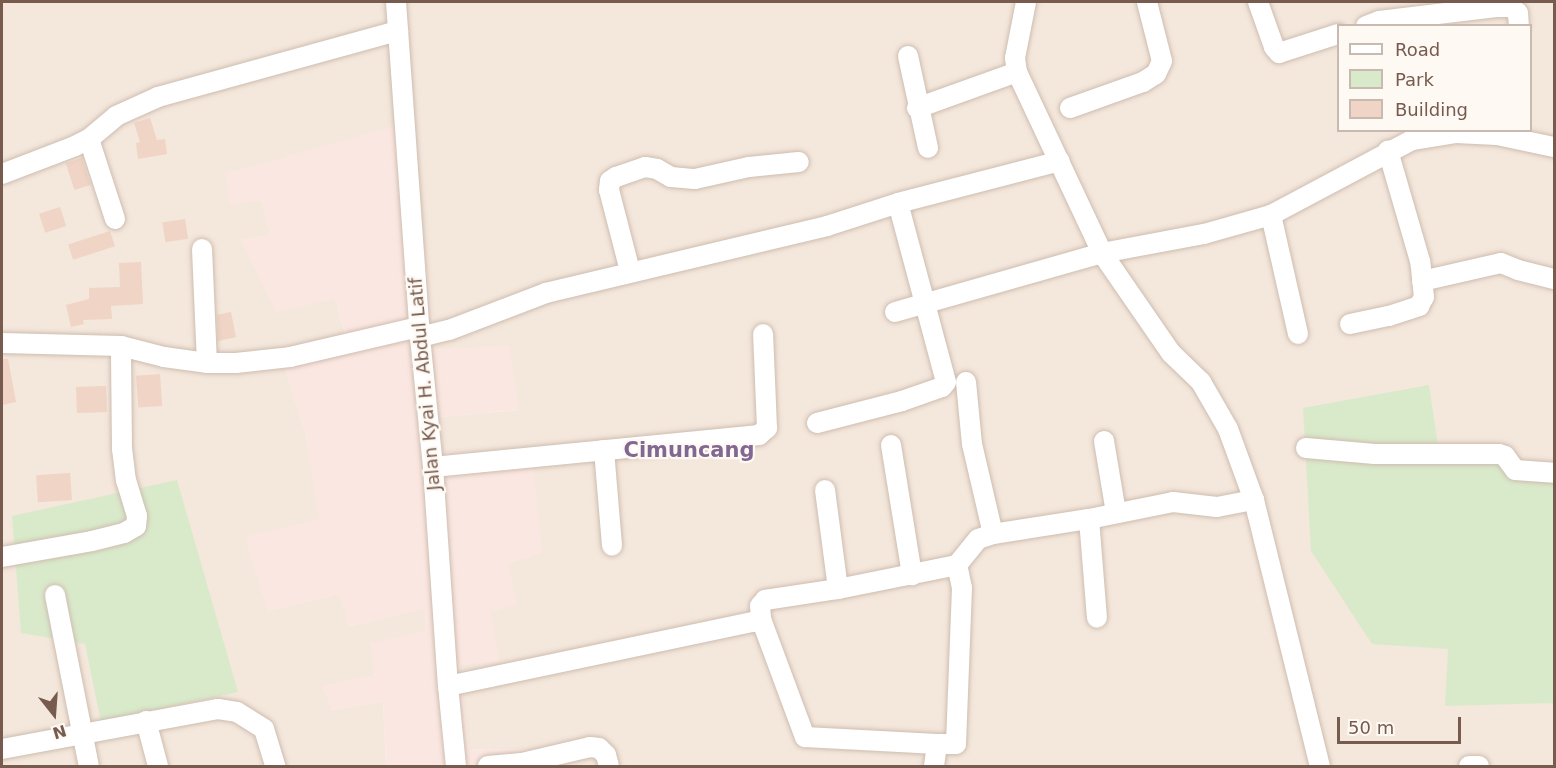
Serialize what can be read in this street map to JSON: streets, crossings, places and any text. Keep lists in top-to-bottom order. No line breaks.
{"streets":{"street":["Jalan Kyai H. Abdul Latif"]},"districts":["Cimuncang"],"legend":["Road","Park","Building"],"scale_bar":"50 m","north":"bottom"}
